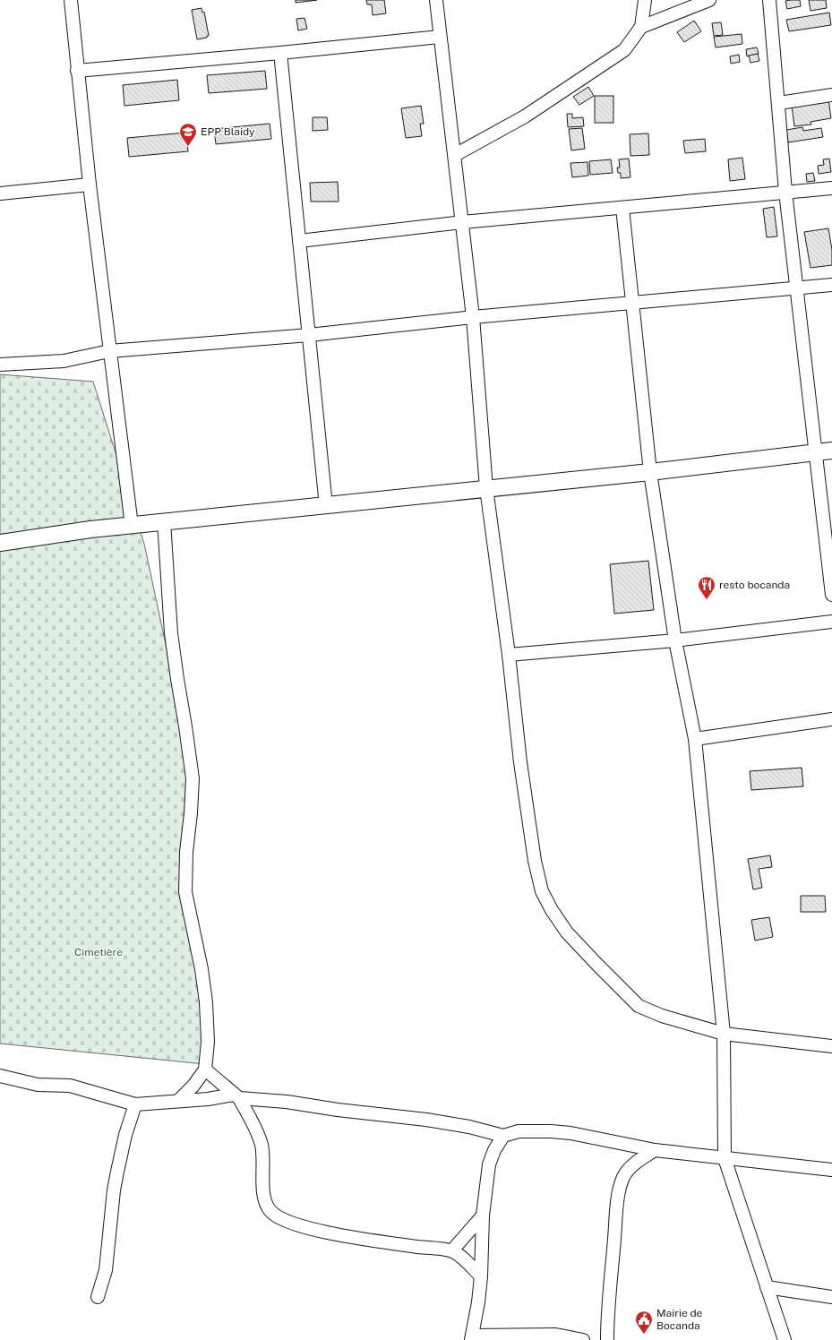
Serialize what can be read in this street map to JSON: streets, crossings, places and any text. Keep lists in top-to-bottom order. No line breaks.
{"parks":["Cimetière"],"places":{"school or university":["EPP Blaidy"],"restaurant":["resto bocanda"],"public building":["Mairie de Bocanda"]}}
